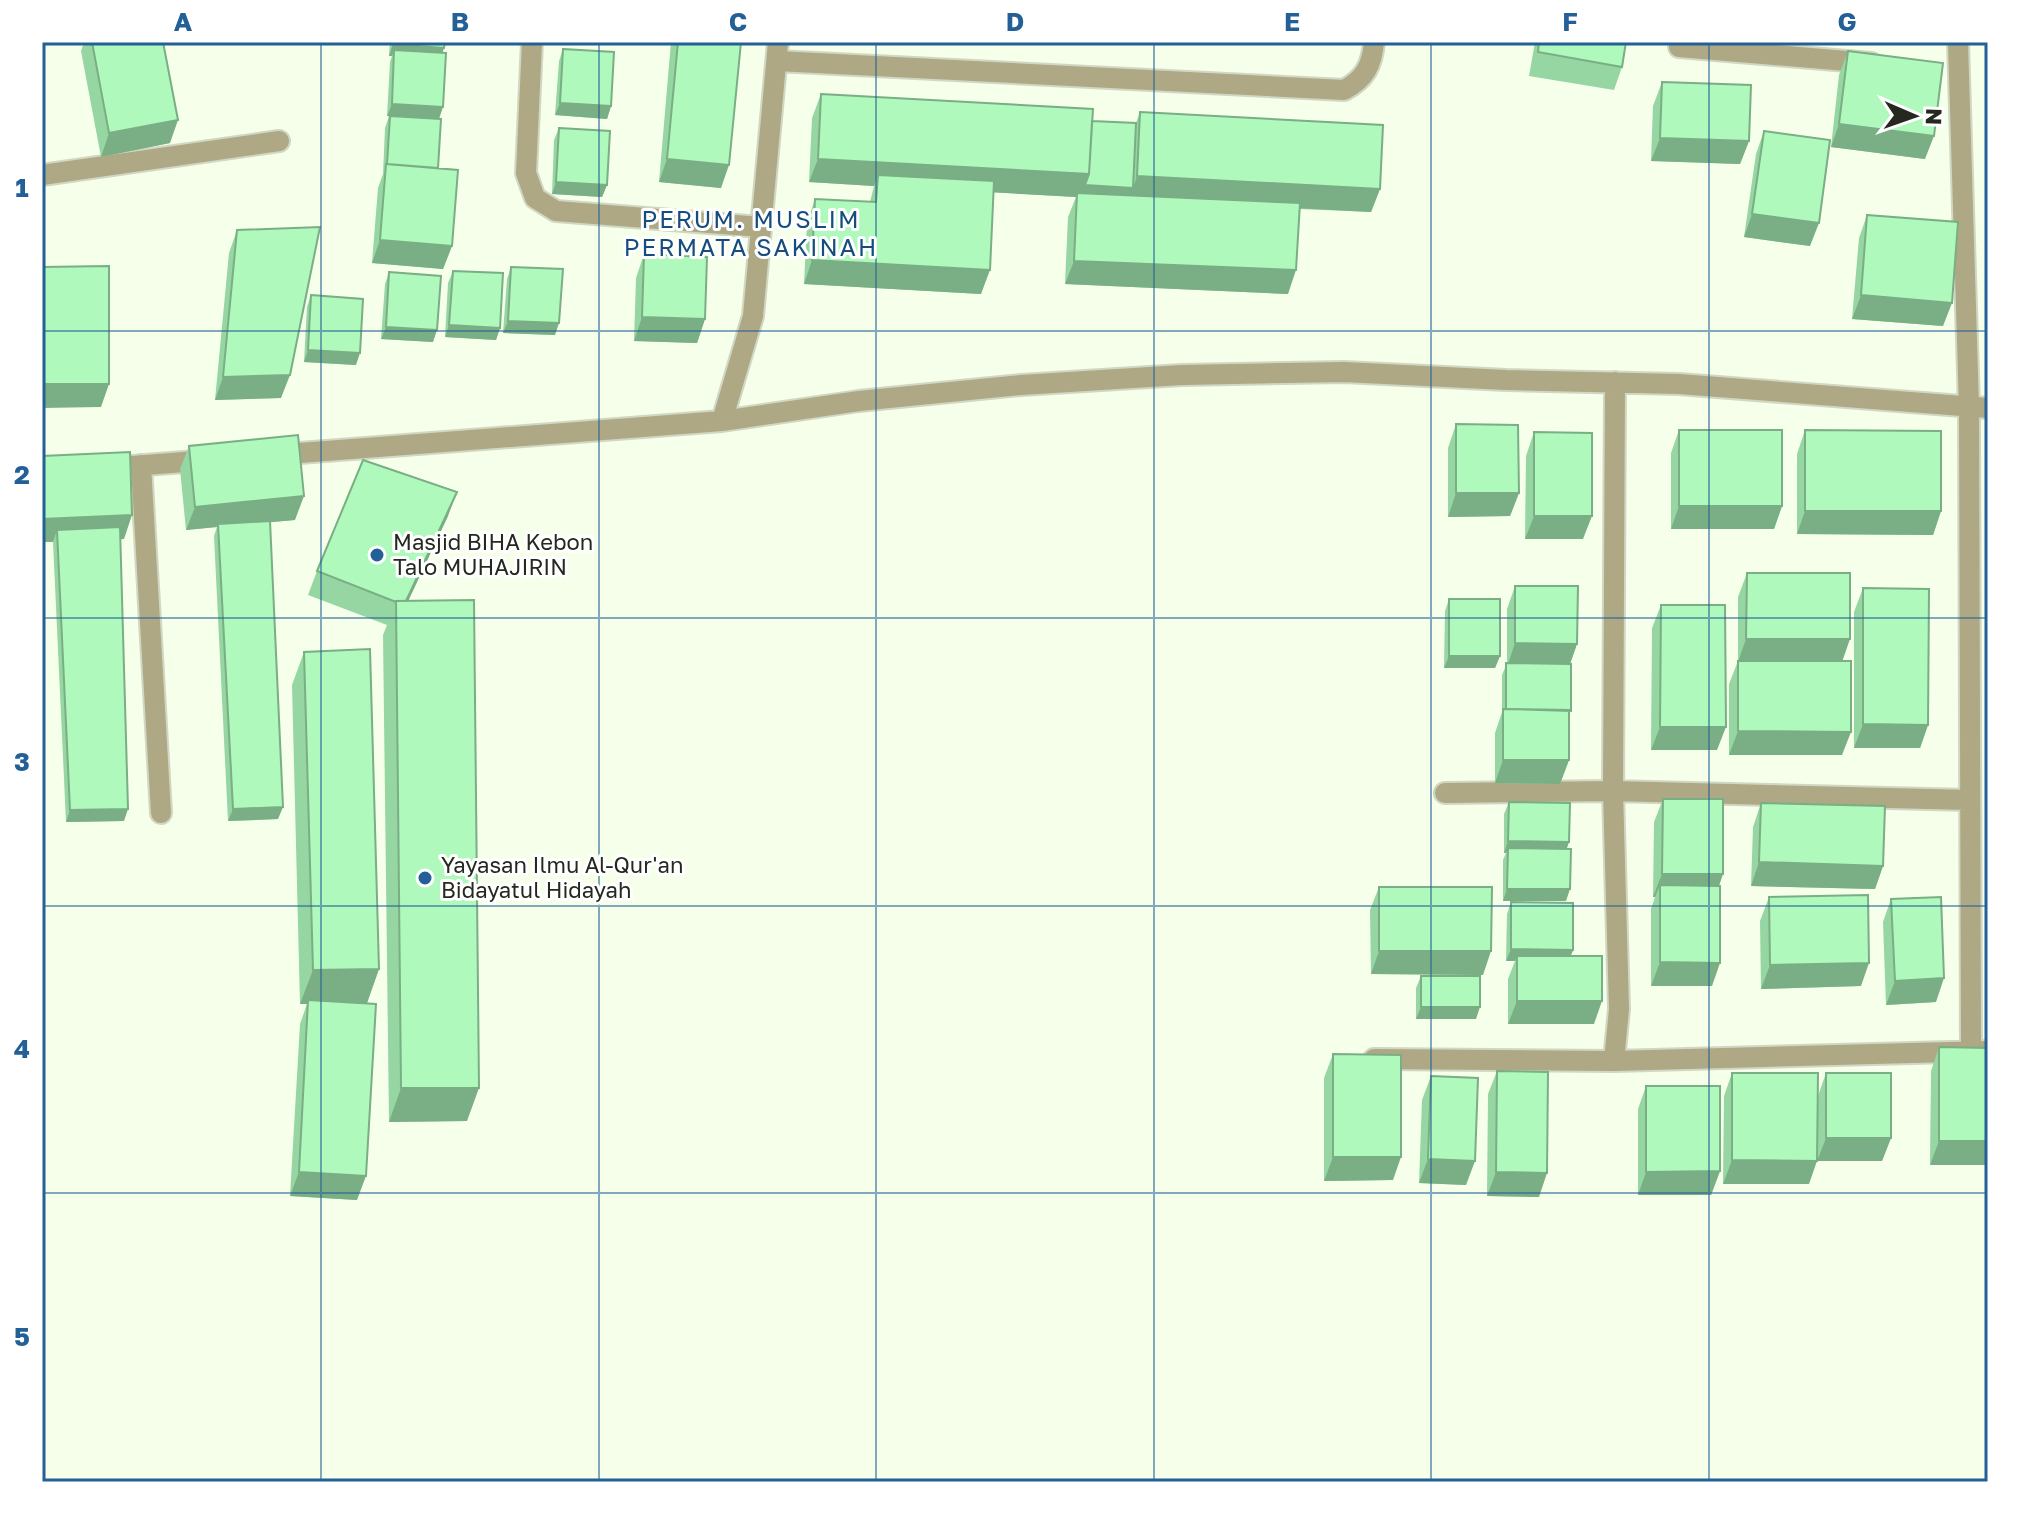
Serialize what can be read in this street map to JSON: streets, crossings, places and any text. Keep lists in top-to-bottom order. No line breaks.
{"districts":["PERUM. MUSLIM PERMATA SAKINAH"],"places":["Masjid BIHA Kebon Talo MUHAJIRIN","Yayasan Ilmu Al-Qur'an Bidayatul Hidayah"],"north":"right","grid":{"columns":["A","B","C","D","E","F","G"],"rows":["1","2","3","4","5"]}}
